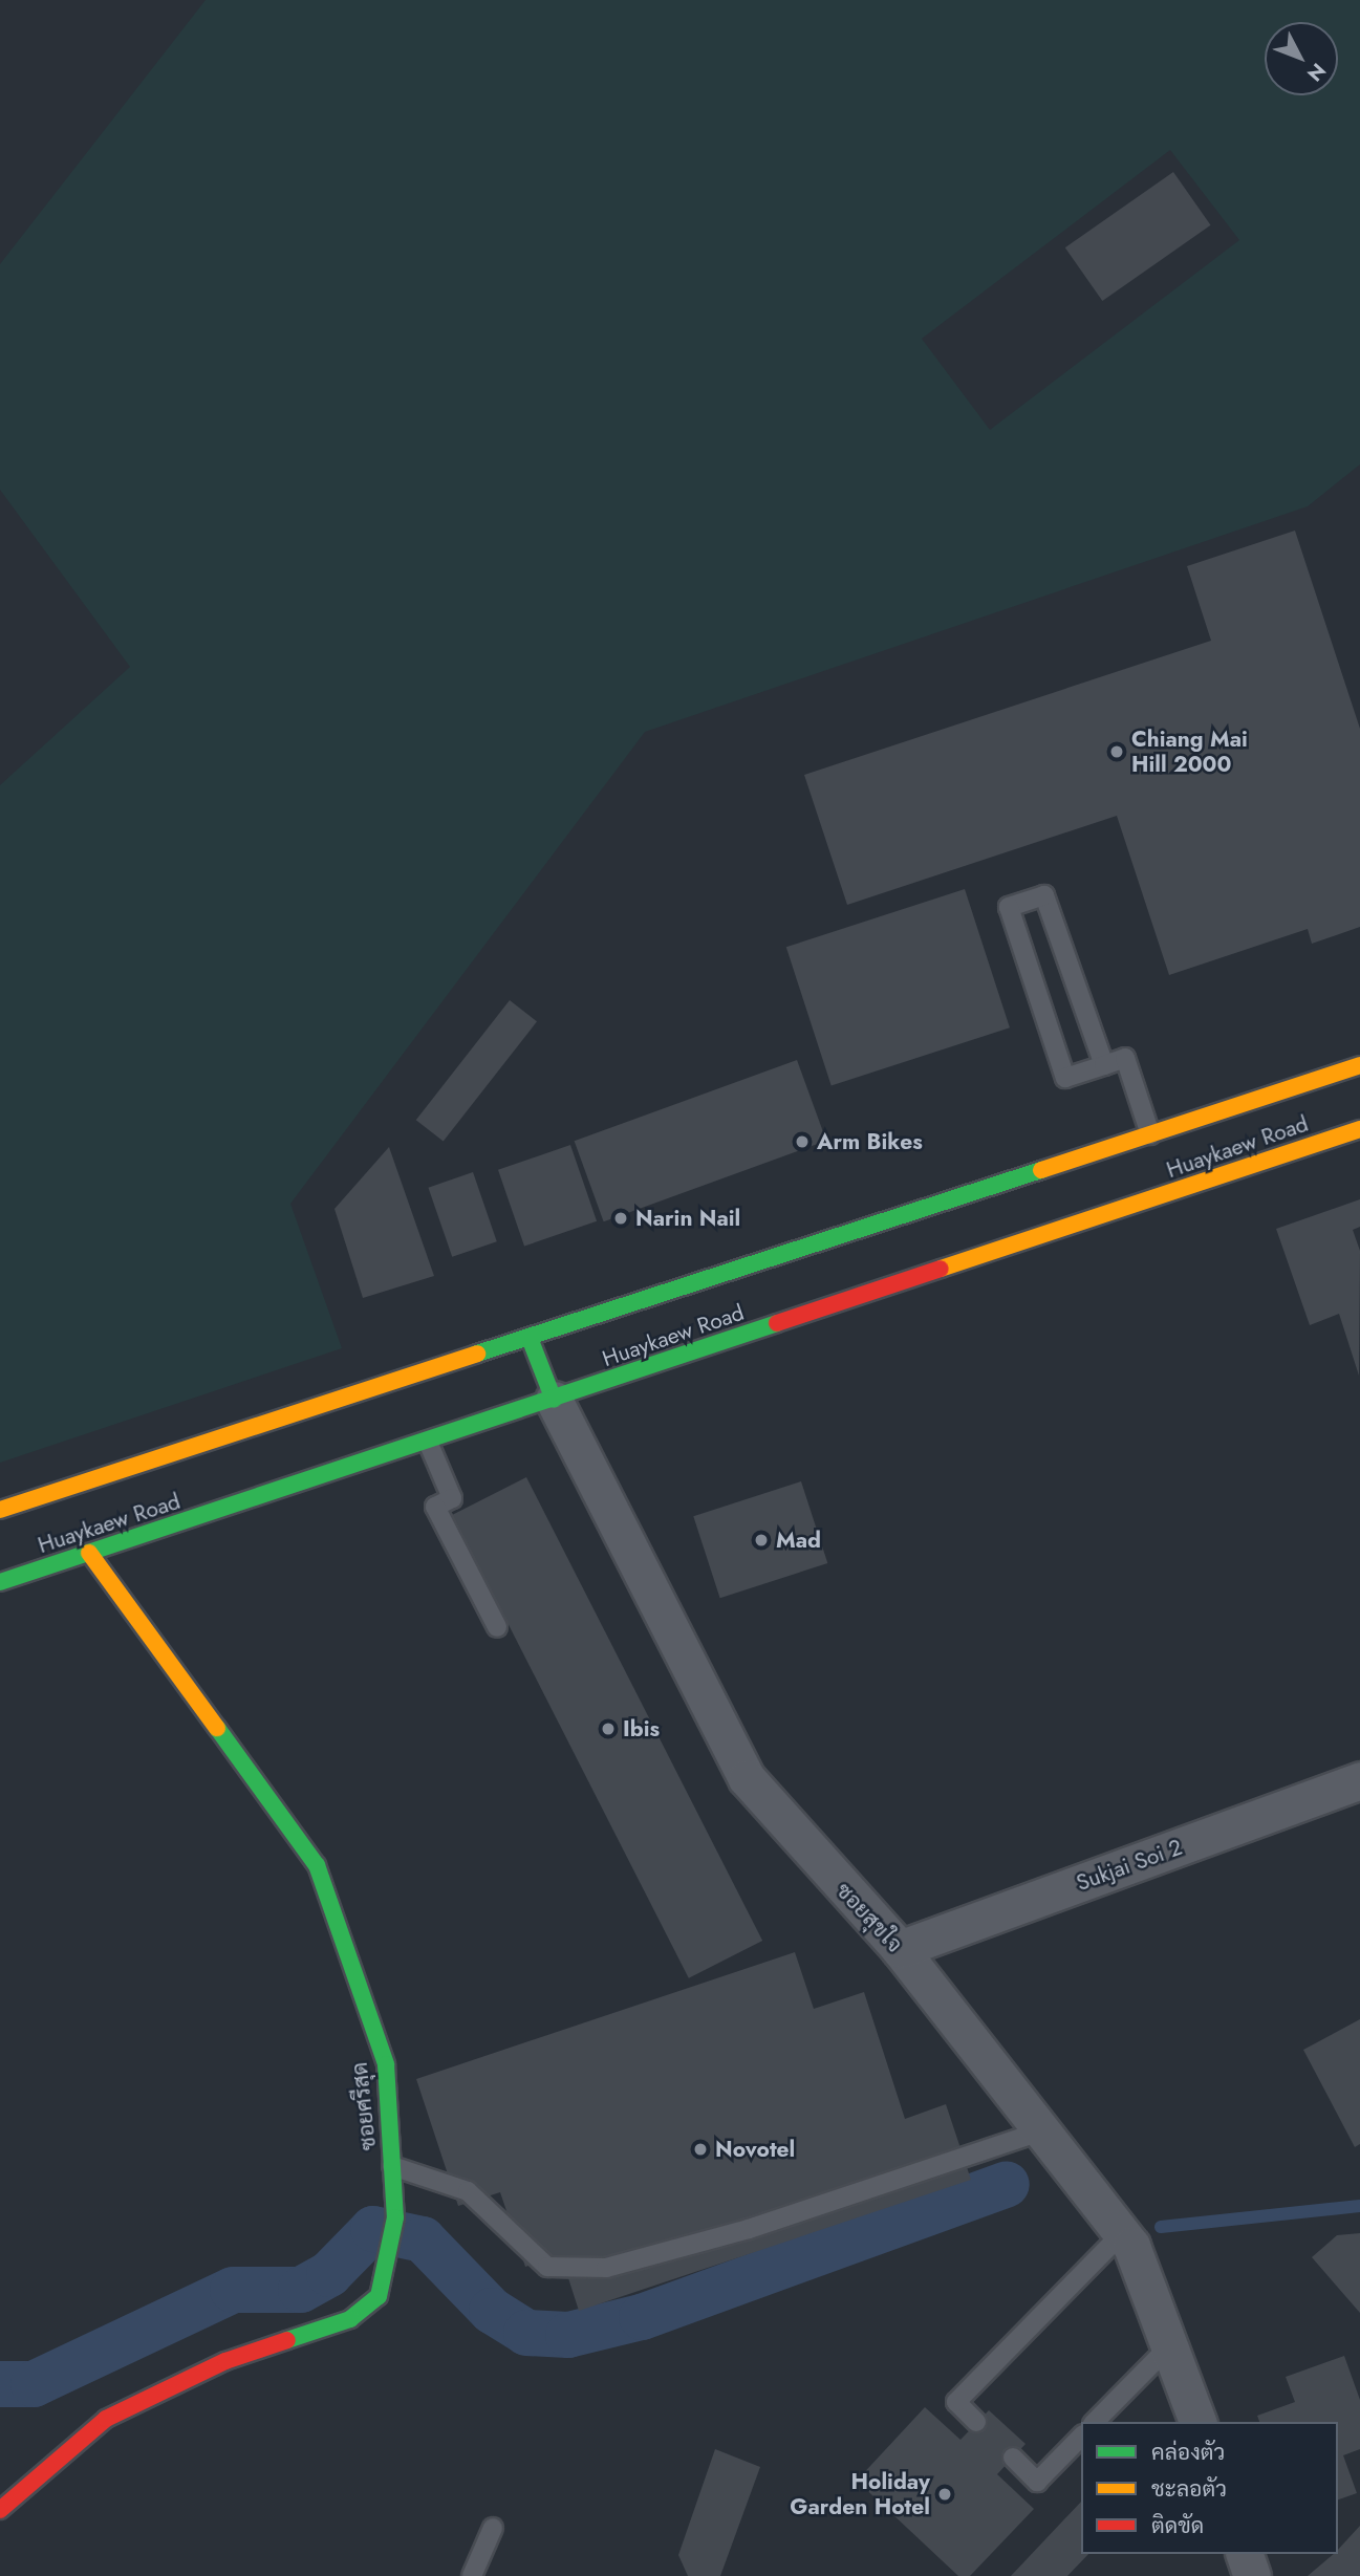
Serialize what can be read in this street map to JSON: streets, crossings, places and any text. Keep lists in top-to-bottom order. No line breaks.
{"streets":{"main road":["Huaykaew Road","ซอยศรีสุด"],"street":["Sukjai Soi 2","ซอยสุขใจ"]},"crossings":[["Huaykaew Road","ซอยสุขใจ"],["Huaykaew Road","ซอยศรีสุด"],["Sukjai Soi 2","ซอยสุขใจ"]],"places":["Chiang Mai Hill 2000","Arm Bikes","Narin Nail","Mad","Ibis","Novotel","Holiday Garden Hotel"],"legend":["คล่องตัว","ชะลอตัว","ติดขัด"],"north":"bottom right"}
